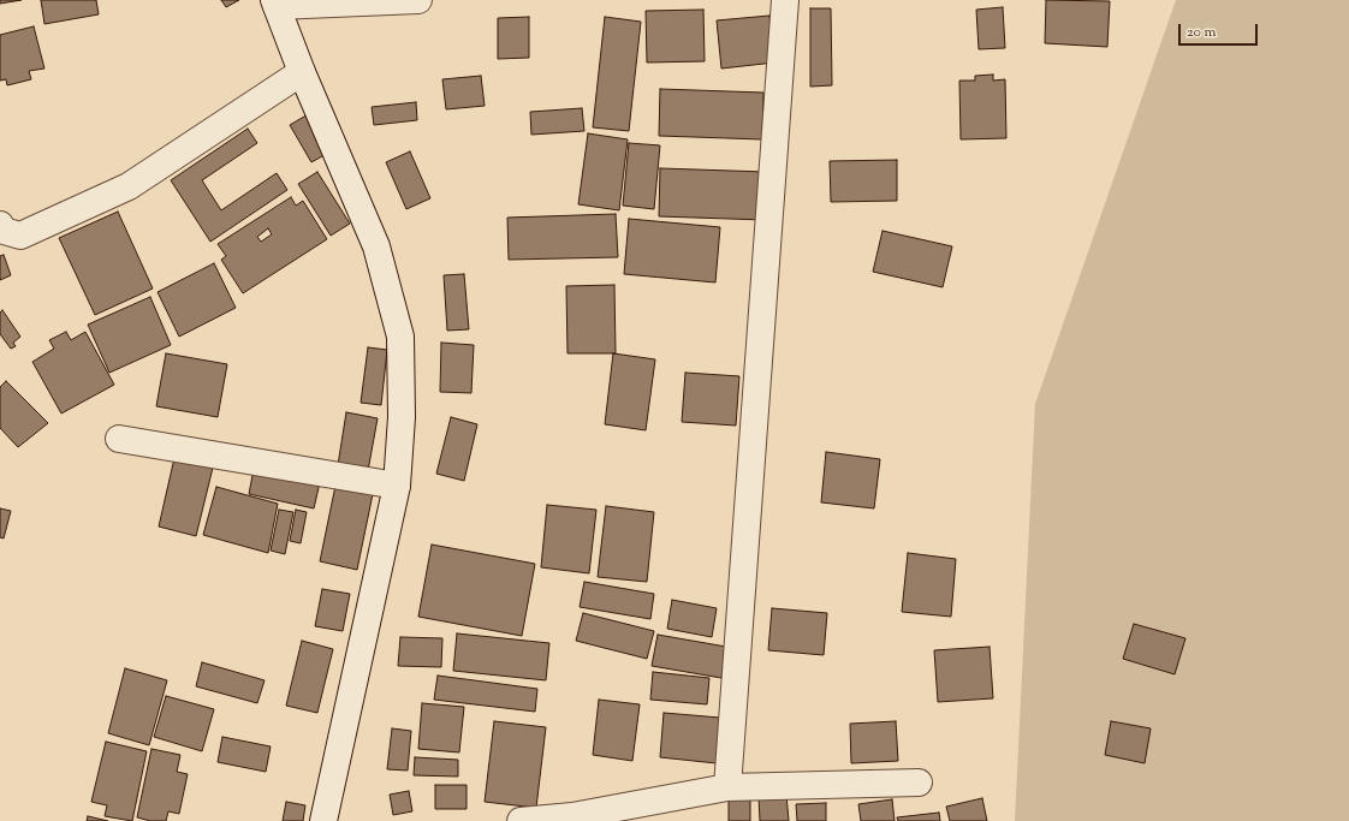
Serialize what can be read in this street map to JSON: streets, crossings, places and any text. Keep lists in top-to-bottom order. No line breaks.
{"scale_bar":"20 m"}
